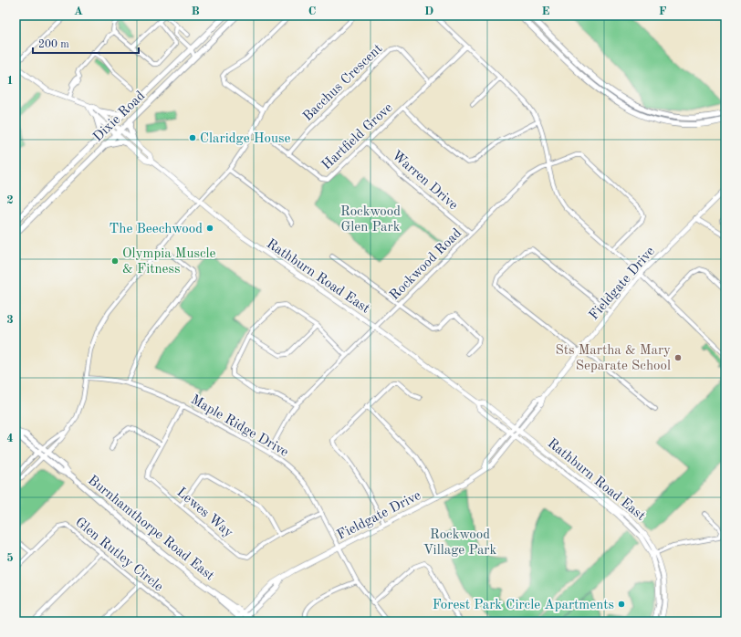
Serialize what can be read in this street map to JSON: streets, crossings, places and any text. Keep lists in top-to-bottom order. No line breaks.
{"streets":{"main road":["Dixie Road","Burnhamthorpe Road East"],"street":["Bacchus Crescent","Hartfield Grove","Warren Drive","Rockwood Road","Rathburn Road East","Fieldgate Drive","Maple Ridge Drive","Lewes Way","Glen Rutley Circle"]},"crossings":[["Bacchus Crescent","Hartfield Grove"],["Dixie Road","Rathburn Road East"],["Hartfield Grove","Warren Drive"],["Warren Drive","Rockwood Road"],["Rockwood Road","Rathburn Road East"],["Rockwood Road","Maple Ridge Drive"],["Rathburn Road East","Fieldgate Drive"],["Fieldgate Drive","Maple Ridge Drive"],["Fieldgate Drive","Burnhamthorpe Road East"],["Maple Ridge Drive","Lewes Way"]],"parks":["Rockwood Glen Park","Rockwood Village Park"],"places":["Claridge House","The Beechwood","Olympia Muscle & Fitness","Sts Martha & Mary Separate School","Forest Park Circle Apartments"],"scale_bar":"200 m","grid":{"columns":["A","B","C","D","E","F"],"rows":["1","2","3","4","5"]}}
